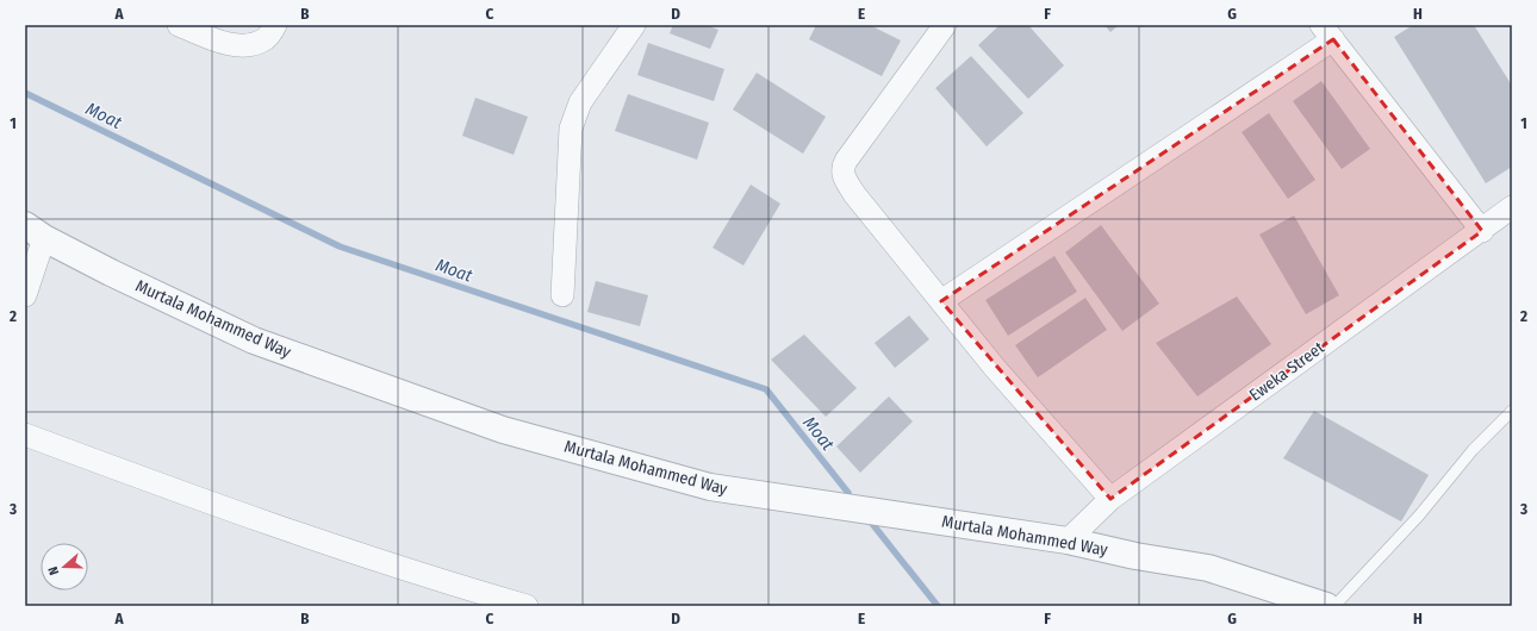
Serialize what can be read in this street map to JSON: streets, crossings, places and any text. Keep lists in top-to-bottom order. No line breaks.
{"streets":{"street":["Murtala Mohammed Way","Eweka Street"]},"crossings":[["Murtala Mohammed Way","Eweka Street"]],"water":["Moat"],"north":"left","grid":{"columns":["A","B","C","D","E","F","G","H"],"rows":["1","2","3"]}}
